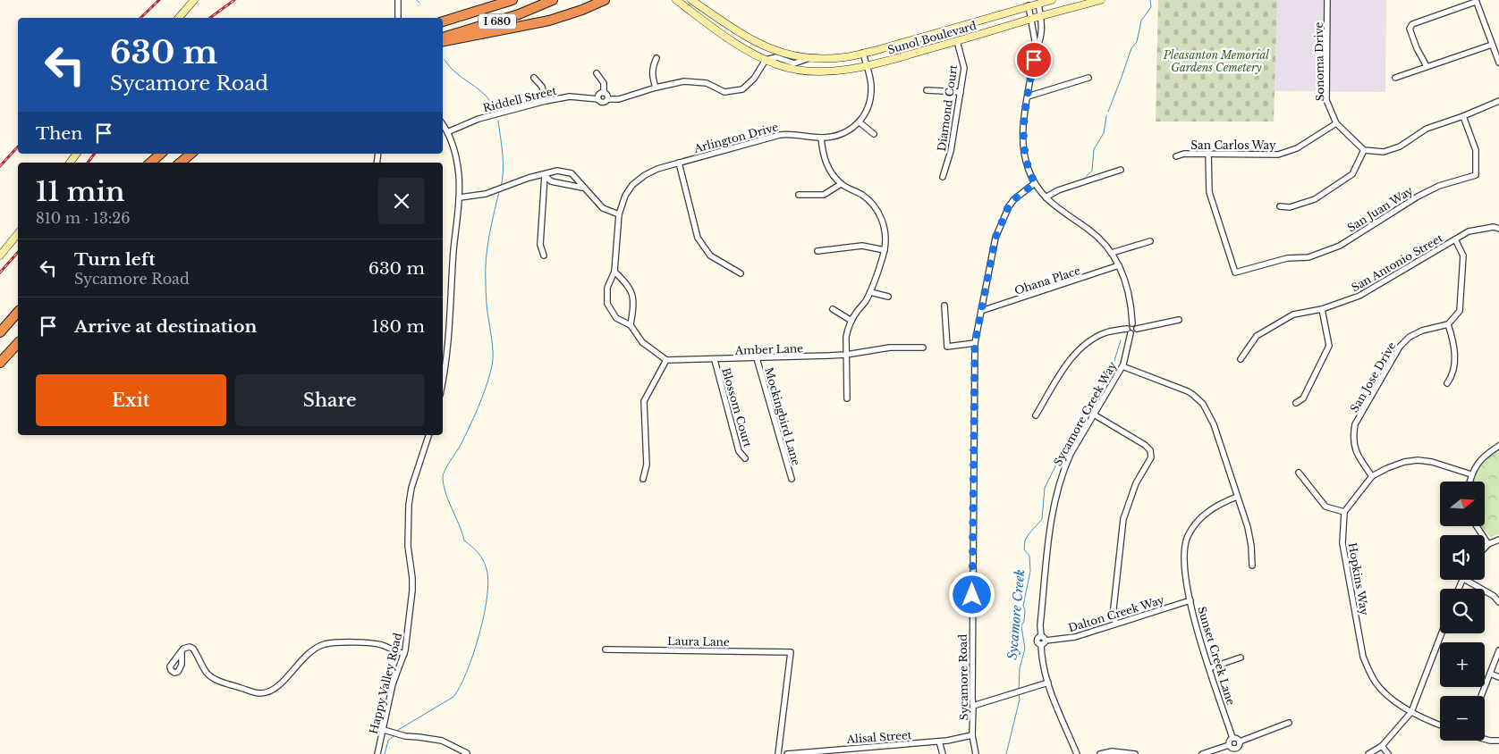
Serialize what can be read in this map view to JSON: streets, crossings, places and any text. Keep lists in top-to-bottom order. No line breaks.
{"streets":{"highway":["I 680"],"main road":["Sunol Boulevard"],"street":["Sonoma Drive","Riddell Street","Diamond Court","Arlington Drive","San Carlos Way","San Juan Way","San Antonio Street","Ohana Place","Amber Lane","San Jose Drive","Blossom Court","Sycamore Creek Way","Mockingbird Lane","Hopkins Way","Dalton Creek Way","Laura Lane","Sunset Creek Lane","Sycamore Road","Happy Valley Road","Alisal Street"]},"crossings":[["Sunol Boulevard","Diamond Court"],["Sunol Boulevard","Arlington Drive"],["Sonoma Drive","San Carlos Way"],["San Carlos Way","San Juan Way"],["Ohana Place","Sycamore Road"],["Amber Lane","Blossom Court"],["Amber Lane","Mockingbird Lane"],["Sycamore Creek Way","Dalton Creek Way"],["Dalton Creek Way","Sunset Creek Lane"],["Sycamore Road","Alisal Street"]],"water":["Sycamore Creek"],"parks":["Pleasanton Memorial Gardens Cemetery"],"north":"right","page":{"turn":["630 m","Sycamore Road"],"then":"Then","heading":["11 min","810 m · 13:26"],"list":[{"name":"Turn left","note":"Sycamore Road","value":"630 m"},{"name":"Arrive at destination","value":"180 m"}],"buttons":["Exit","Share"],"map_buttons":["+","−"]}}
